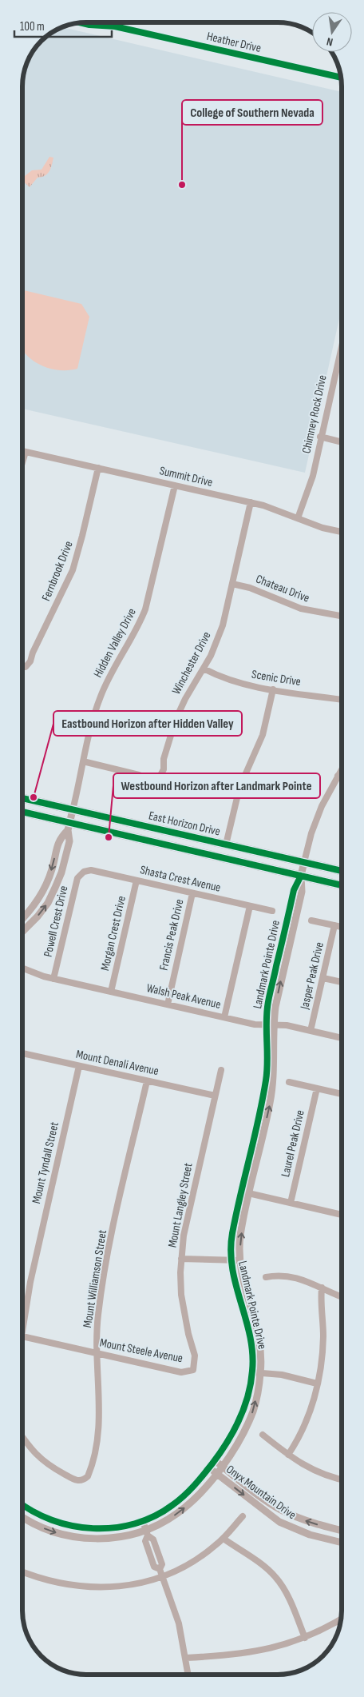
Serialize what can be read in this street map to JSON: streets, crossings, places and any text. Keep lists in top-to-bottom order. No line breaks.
{"streets":{"main road":["East Horizon Drive"],"street":["Heather Drive","Chimney Rock Drive","Summit Drive","Fernbrook Drive","Chateau Drive","Hidden Valley Drive","Winchester Drive","Scenic Drive","Shasta Crest Avenue","Powell Crest Drive","Morgan Crest Drive","Francis Peak Drive","Landmark Pointe Drive","Jasper Peak Drive","Walsh Peak Avenue","Mount Denali Avenue","Laurel Peak Drive","Mount Tyndall Street","Mount Langley Street","Mount Williamson Street","Mount Steele Avenue","Onyx Mountain Drive"]},"crossings":[["Chimney Rock Drive","Summit Drive"],["Summit Drive","Fernbrook Drive"],["Summit Drive","Hidden Valley Drive"],["Summit Drive","Winchester Drive"],["Chateau Drive","Winchester Drive"],["Hidden Valley Drive","Winchester Drive"],["Hidden Valley Drive","East Horizon Drive"],["Winchester Drive","Scenic Drive"],["East Horizon Drive","Landmark Pointe Drive"],["Shasta Crest Avenue","Powell Crest Drive"],["Shasta Crest Avenue","Morgan Crest Drive"],["Shasta Crest Avenue","Francis Peak Drive"],["Powell Crest Drive","Walsh Peak Avenue"],["Morgan Crest Drive","Walsh Peak Avenue"],["Francis Peak Drive","Walsh Peak Avenue"],["Landmark Pointe Drive","Walsh Peak Avenue"],["Landmark Pointe Drive","Onyx Mountain Drive"],["Jasper Peak Drive","Walsh Peak Avenue"],["Mount Denali Avenue","Mount Tyndall Street"],["Mount Denali Avenue","Mount Langley Street"],["Mount Denali Avenue","Mount Williamson Street"],["Mount Langley Street","Mount Steele Avenue"],["Mount Williamson Street","Mount Steele Avenue"]],"places":["College of Southern Nevada","Eastbound Horizon after Hidden Valley","Westbound Horizon after Landmark Pointe"],"scale_bar":"100 m","north":"bottom"}
